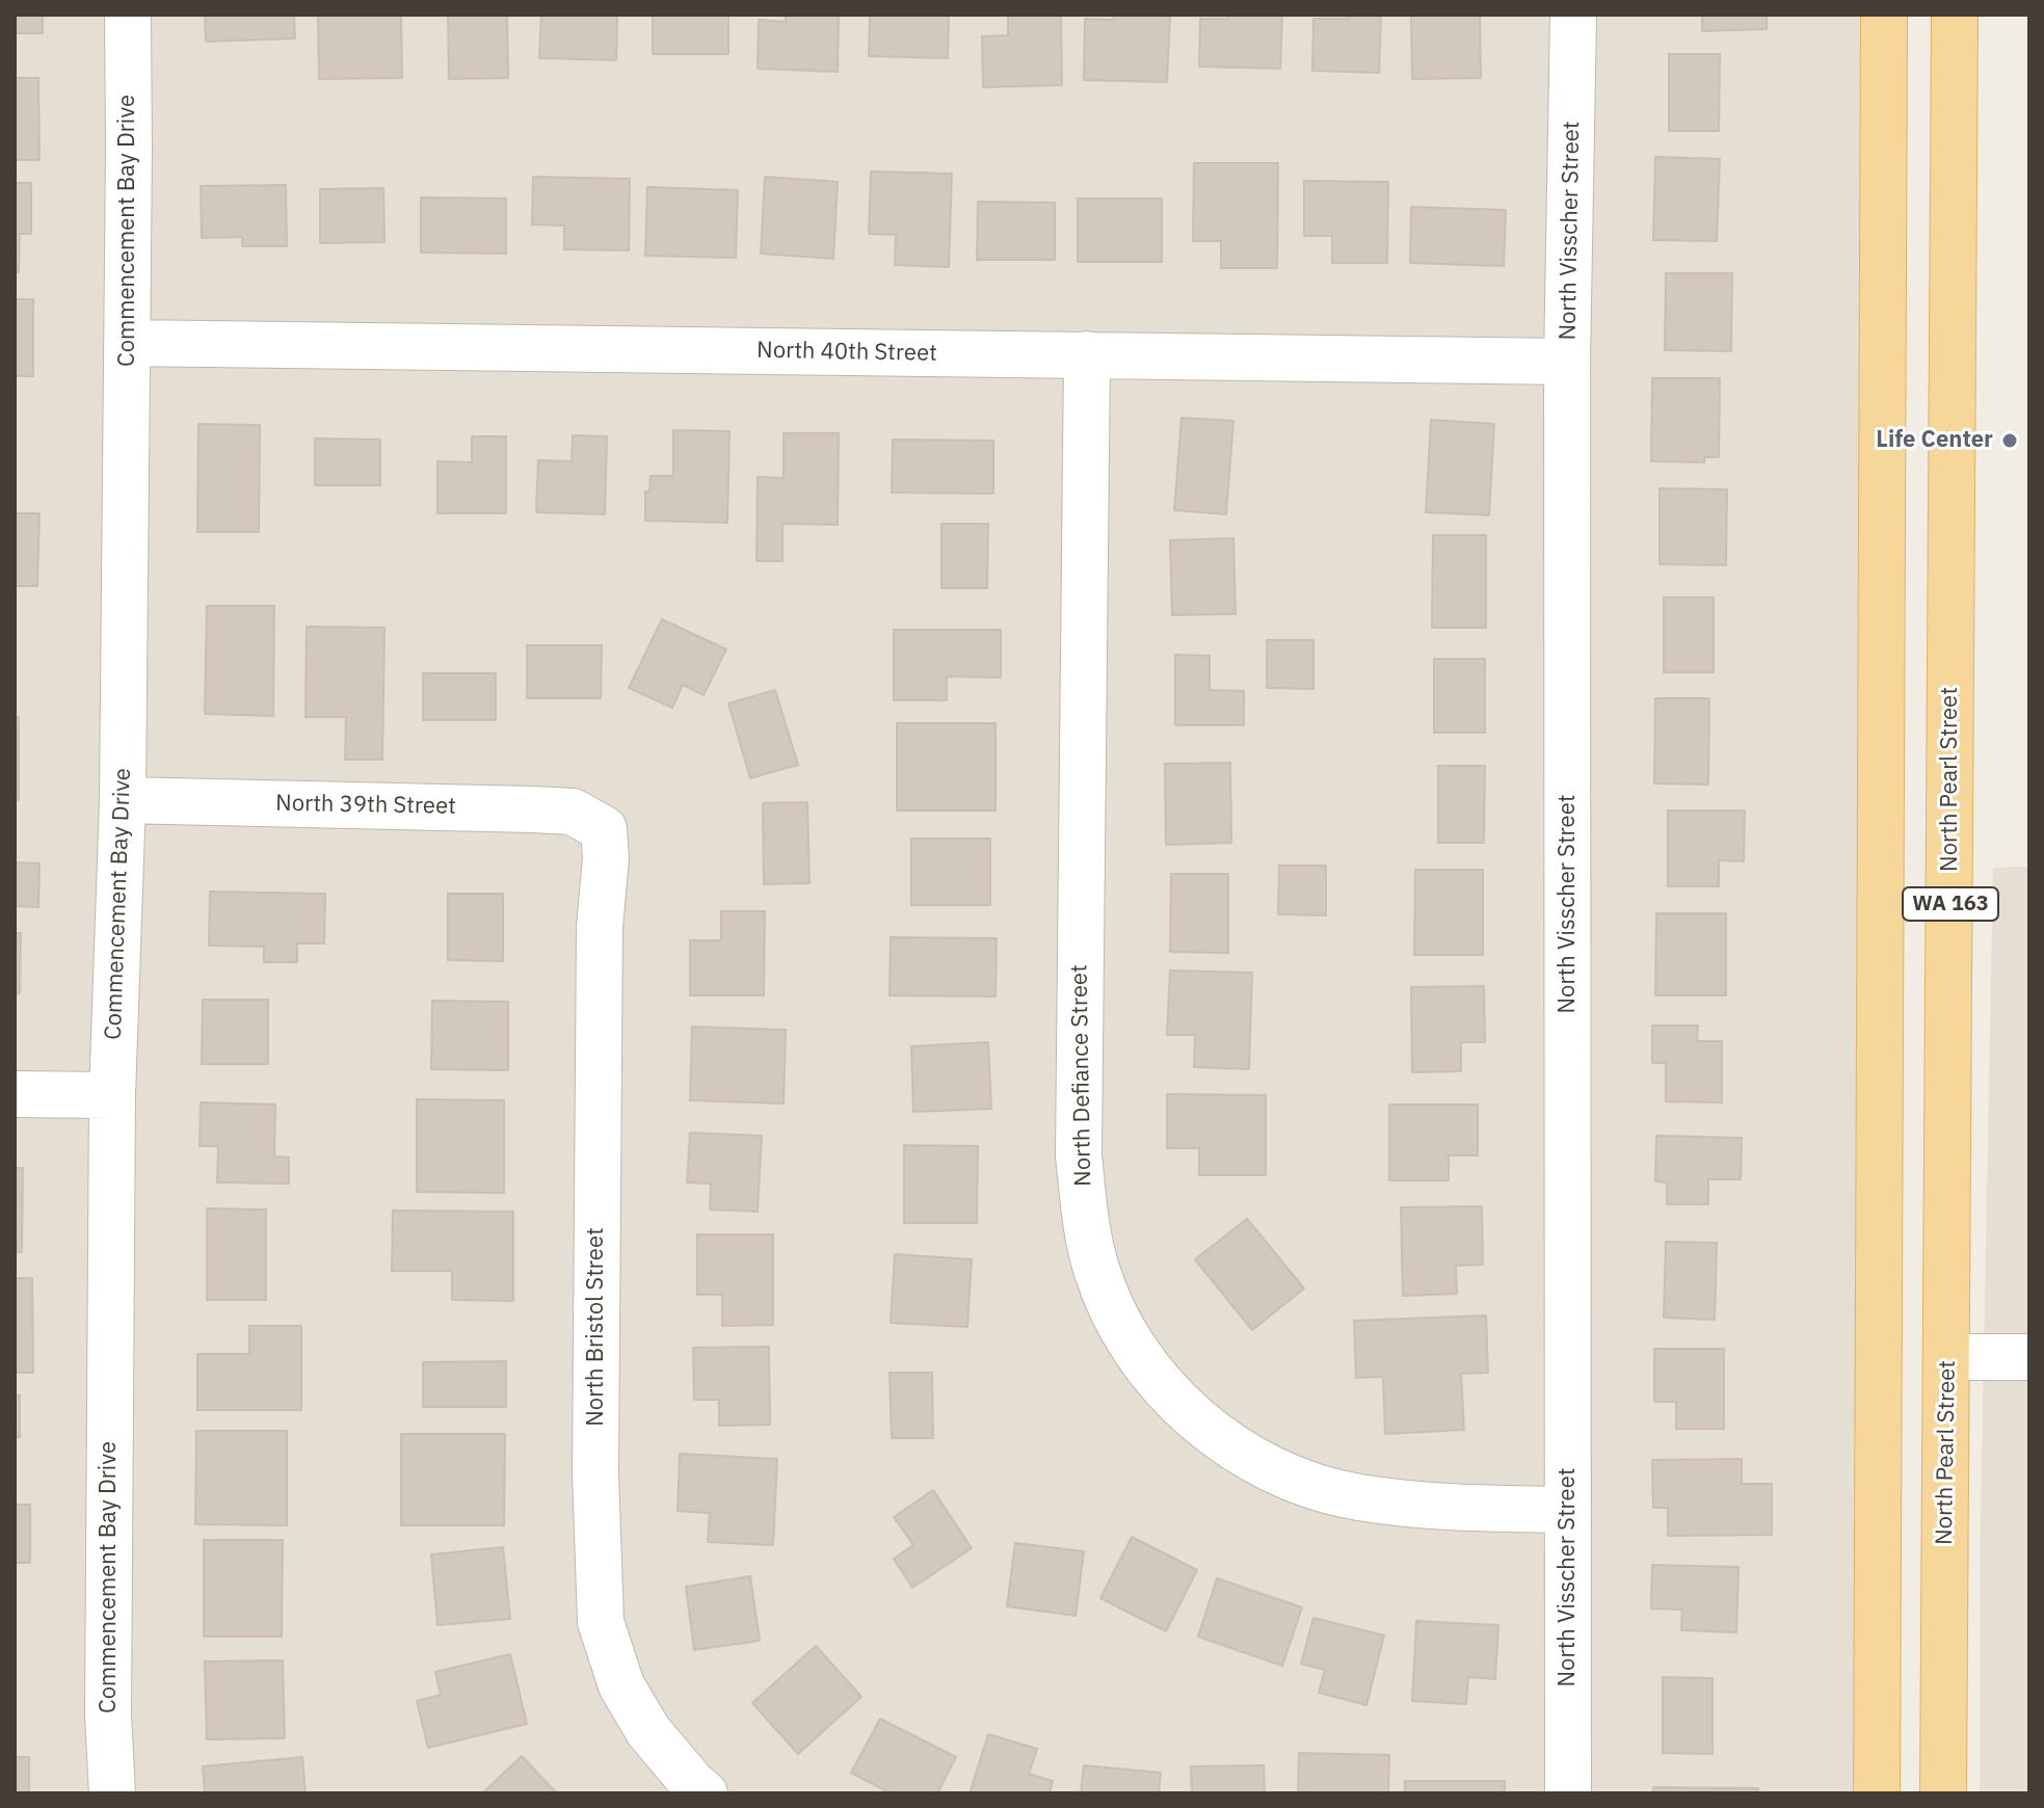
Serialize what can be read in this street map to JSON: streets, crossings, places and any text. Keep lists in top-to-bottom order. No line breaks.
{"streets":{"main road":["North Pearl Street","WA 163"],"street":["Commencement Bay Drive","North Visscher Street","North 40th Street","North 39th Street","North Defiance Street","North Bristol Street"]},"crossings":[["Commencement Bay Drive","North 40th Street"],["Commencement Bay Drive","North 39th Street"],["North Visscher Street","North 40th Street"],["North Visscher Street","North Defiance Street"],["North 40th Street","North Defiance Street"],["North 39th Street","North Bristol Street"]],"places":["Life Center"]}
